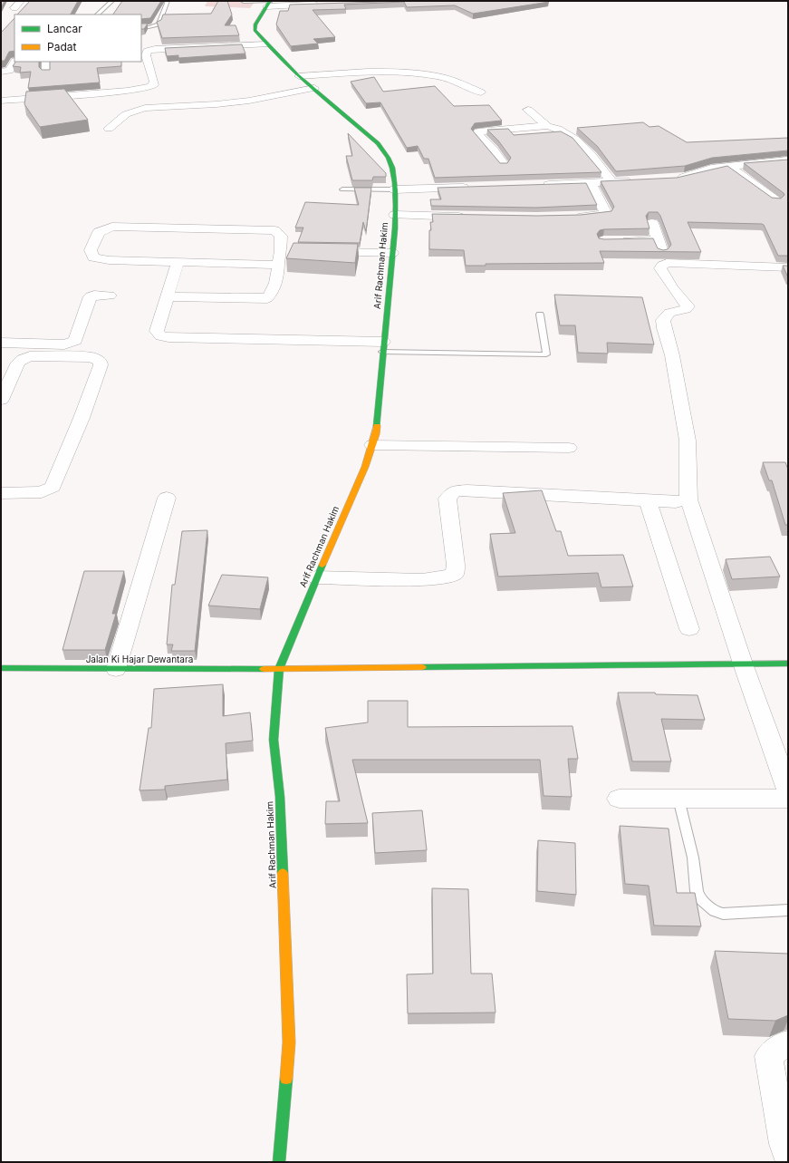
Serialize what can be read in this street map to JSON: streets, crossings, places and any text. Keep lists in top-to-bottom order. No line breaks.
{"streets":{"main road":["Arif Rachman Hakim","Jalan Ki Hajar Dewantara"]},"crossings":[["Arif Rachman Hakim","Jalan Ki Hajar Dewantara"]],"legend":["Lancar","Padat"]}
